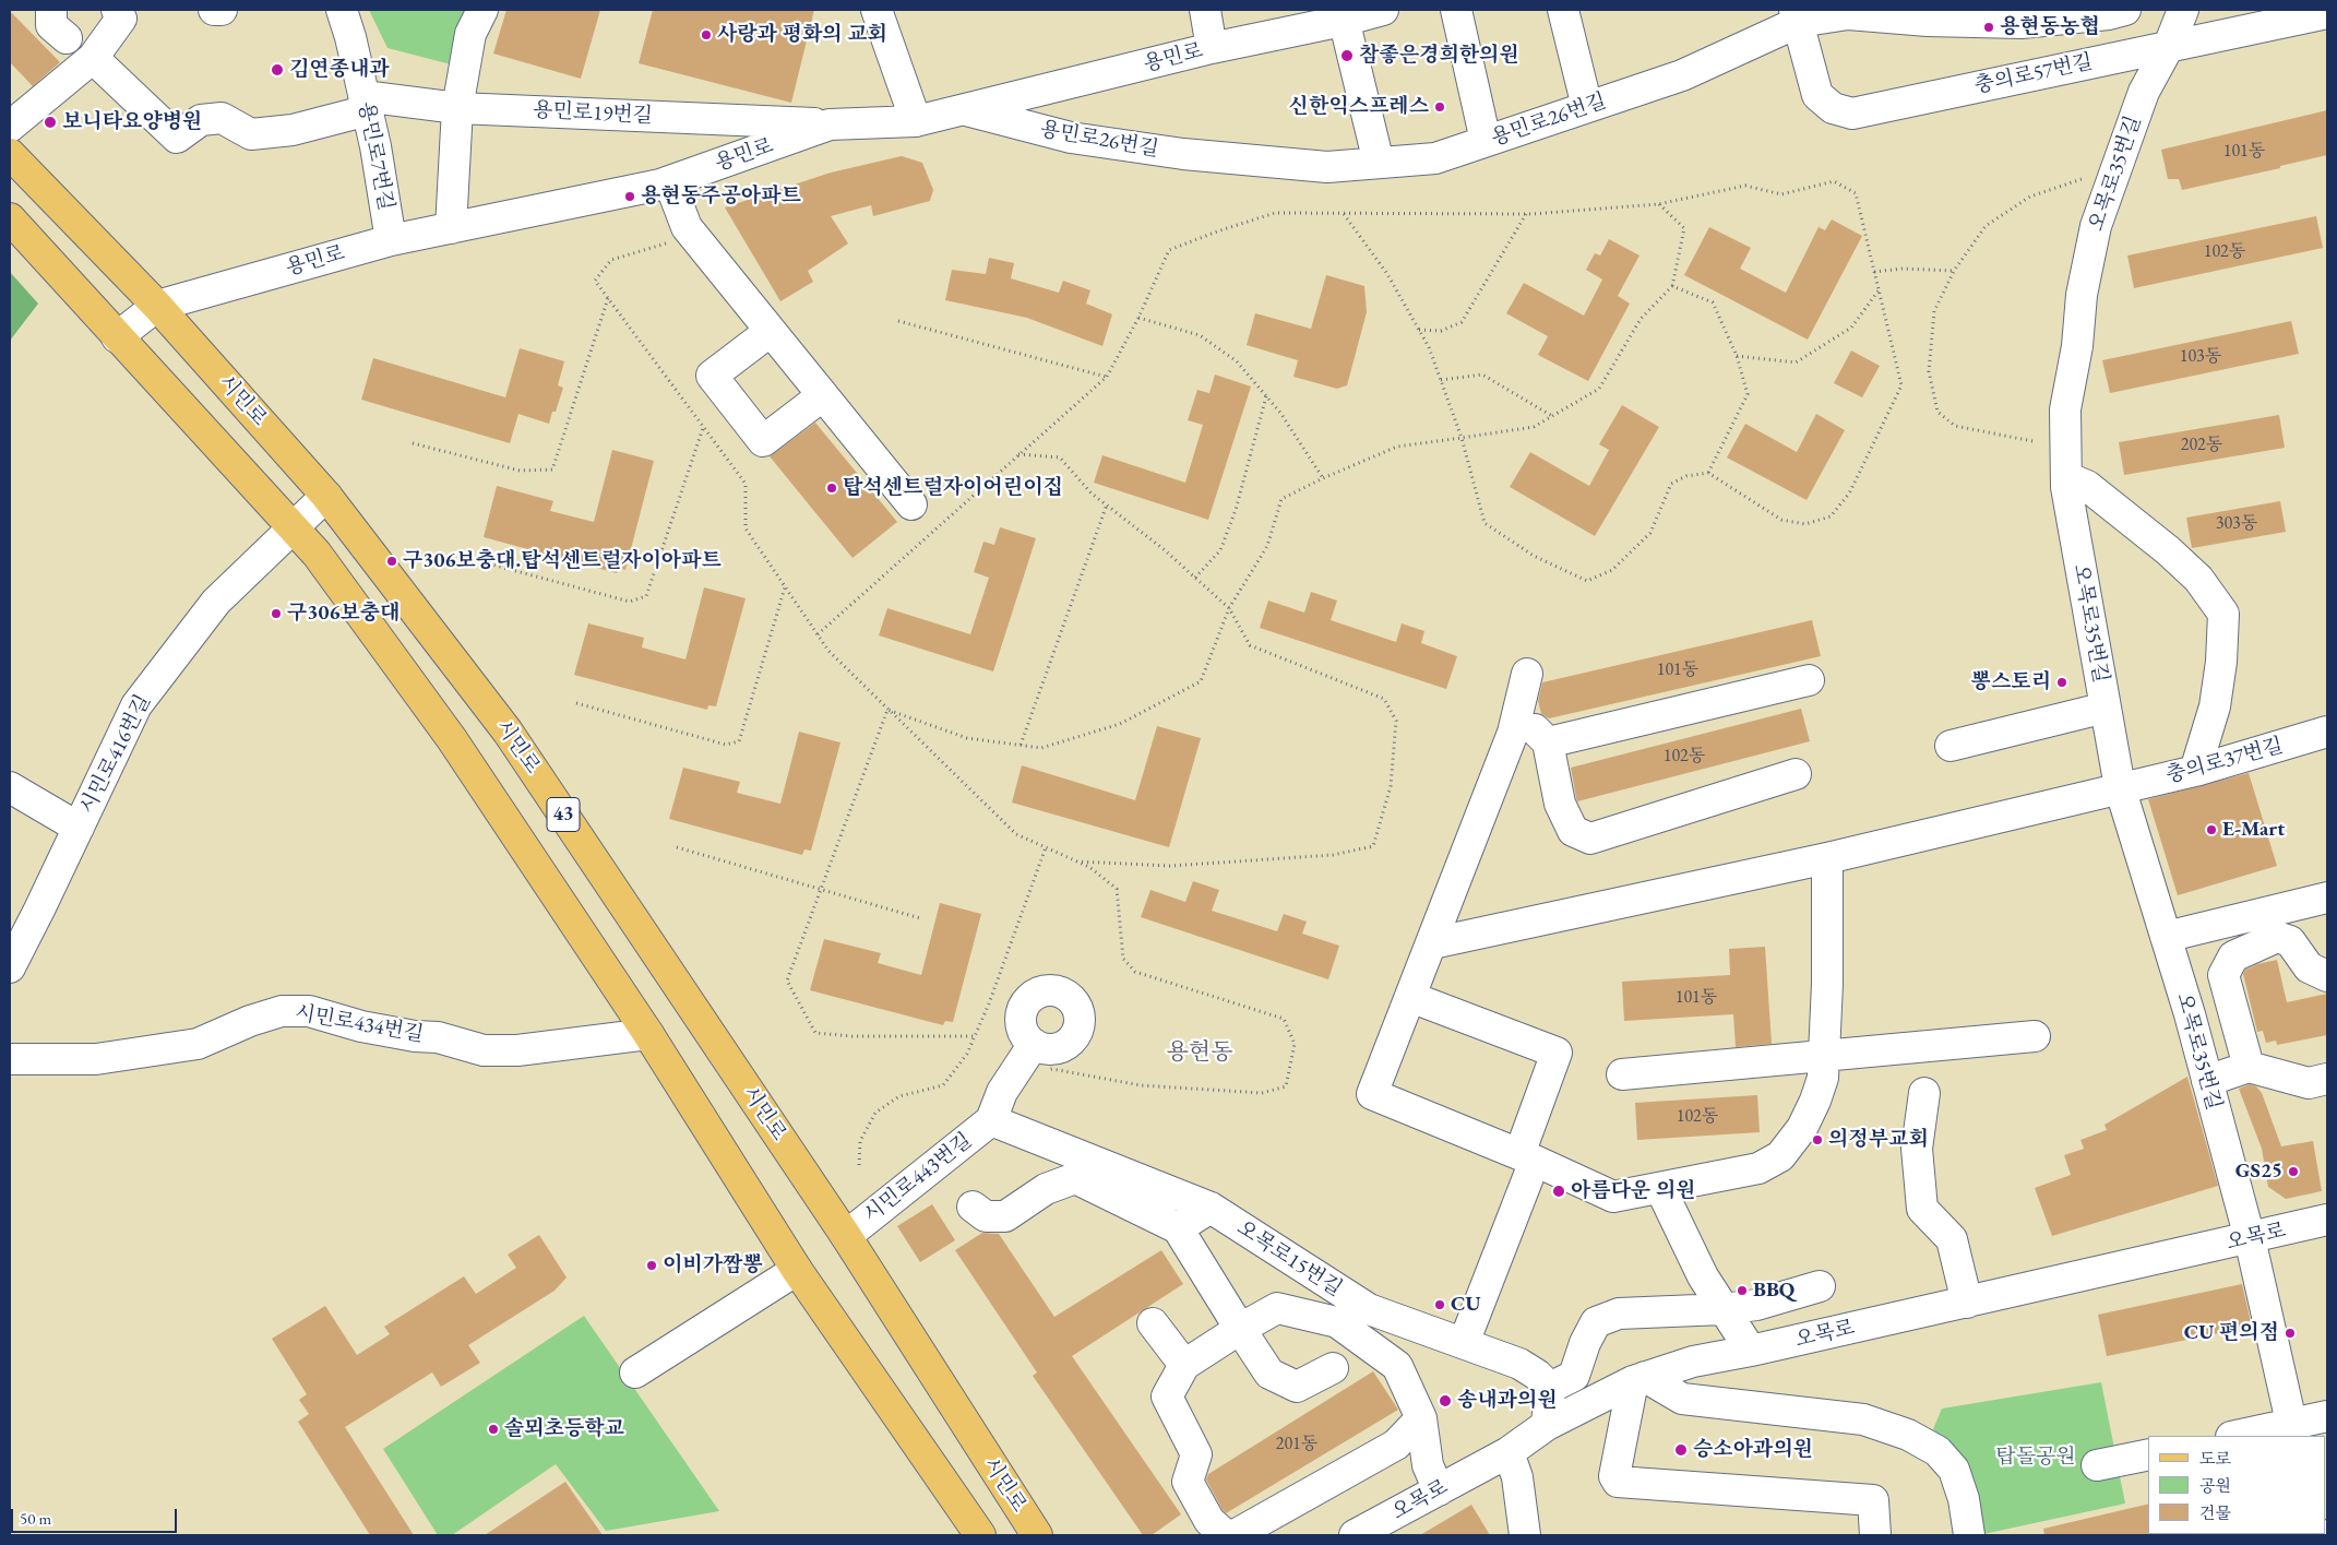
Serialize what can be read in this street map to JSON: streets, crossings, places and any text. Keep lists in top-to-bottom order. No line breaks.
{"streets":{"main road":["시민로","43"],"street":["용민로","충의로57번길","용민로19번길","용민로26번길","용민로7번길","오목로35번길","시민로416번길","충의로37번길","시민로434번길","시민로443번길","오목로","오목로15번길"]},"crossings":[["용민로","용민로19번길"],["용민로","용민로26번길"],["용민로","용민로7번길"],["용민로","시민로"],["용민로","43"],["충의로57번길","용민로26번길"],["충의로57번길","오목로35번길"],["용민로19번길","용민로7번길"],["오목로35번길","충의로37번길"],["오목로35번길","오목로"],["시민로","시민로416번길"],["시민로","시민로443번길"],["시민로416번길","43"],["43","시민로434번길"],["시민로443번길","오목로15번길"]],"districts":["용현동"],"parks":["탑돌공원"],"places":["용현동농협","사랑과 평화의 교회","참좋은경희한의원","김연종내과","신한익스프레스","보니타요양병원","용현동주공아파트","탑석센트럴자이어린이집","구306보충대.탑석센트럴자이아파트","구306보충대","뽕스토리","E-Mart","의정부교회","GS25","아름다운 의원","이비가짬뽕","BBQ","CU","CU 편의점","송내과의원","솔뫼초등학교","승소아과의원"],"house_numbers":["101동","102동","103동","202동","303동","101동","102동","101동","102동","201동"],"legend":["도로","공원","건물"],"scale_bar":"50 m"}
